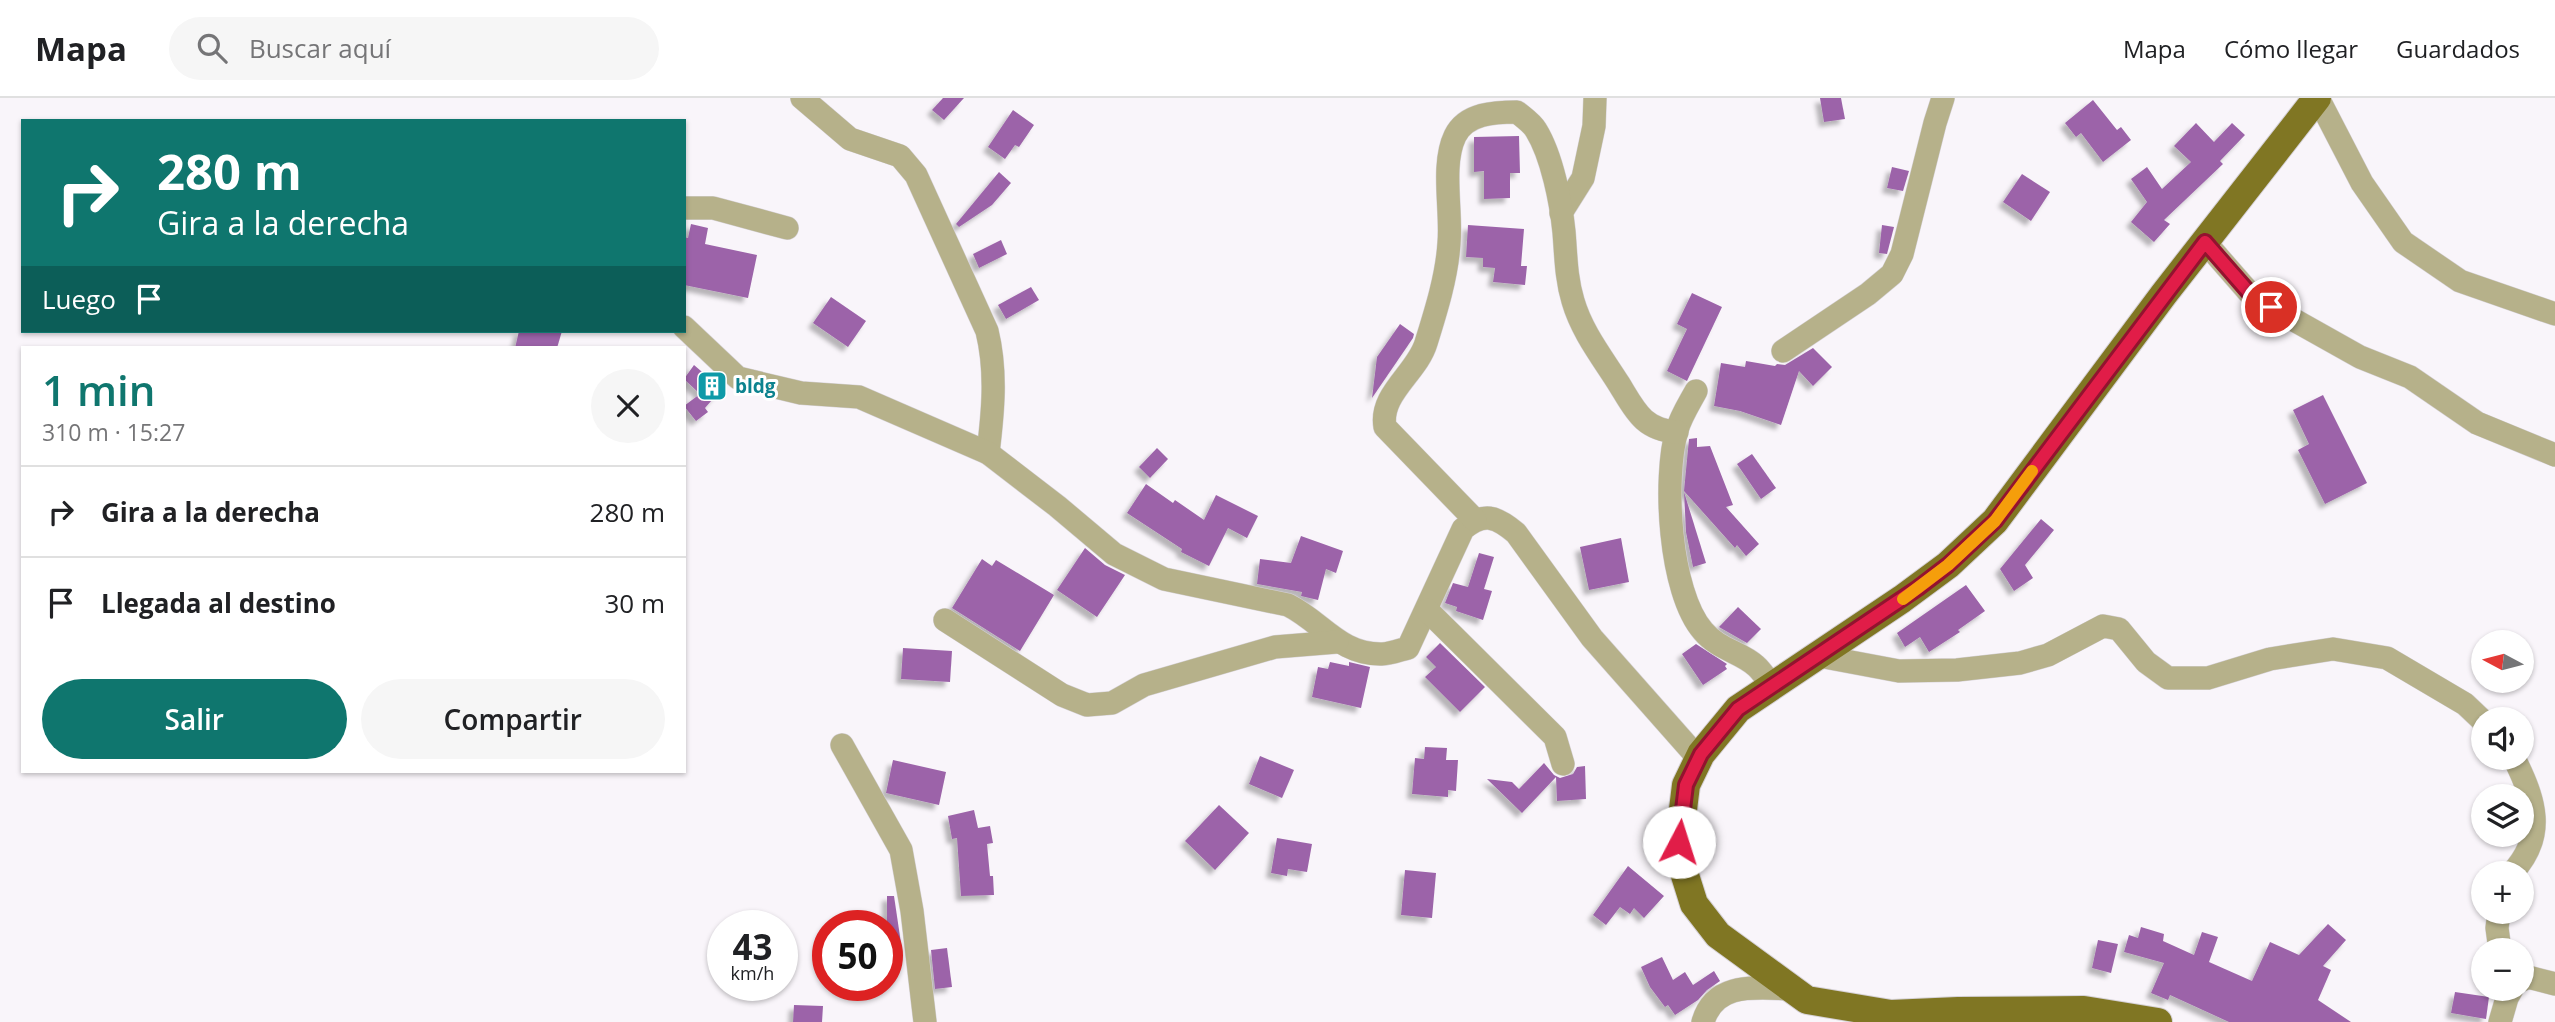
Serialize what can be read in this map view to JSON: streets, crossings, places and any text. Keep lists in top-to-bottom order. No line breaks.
{"places":{"building":["bldg"]},"north":"left","page":{"header":"Mapa","search":"Buscar aquí","nav":["Mapa","Cómo llegar","Guardados"],"turn":["280 m","Gira a la derecha"],"then":"Luego","heading":["1 min","310 m · 15:27"],"list":[{"name":"Gira a la derecha","value":"280 m"},{"name":"Llegada al destino","value":"30 m"}],"map_buttons":["+","−"],"buttons":["Salir","Compartir"],"speed":"43 km/h","limit":"50"}}
